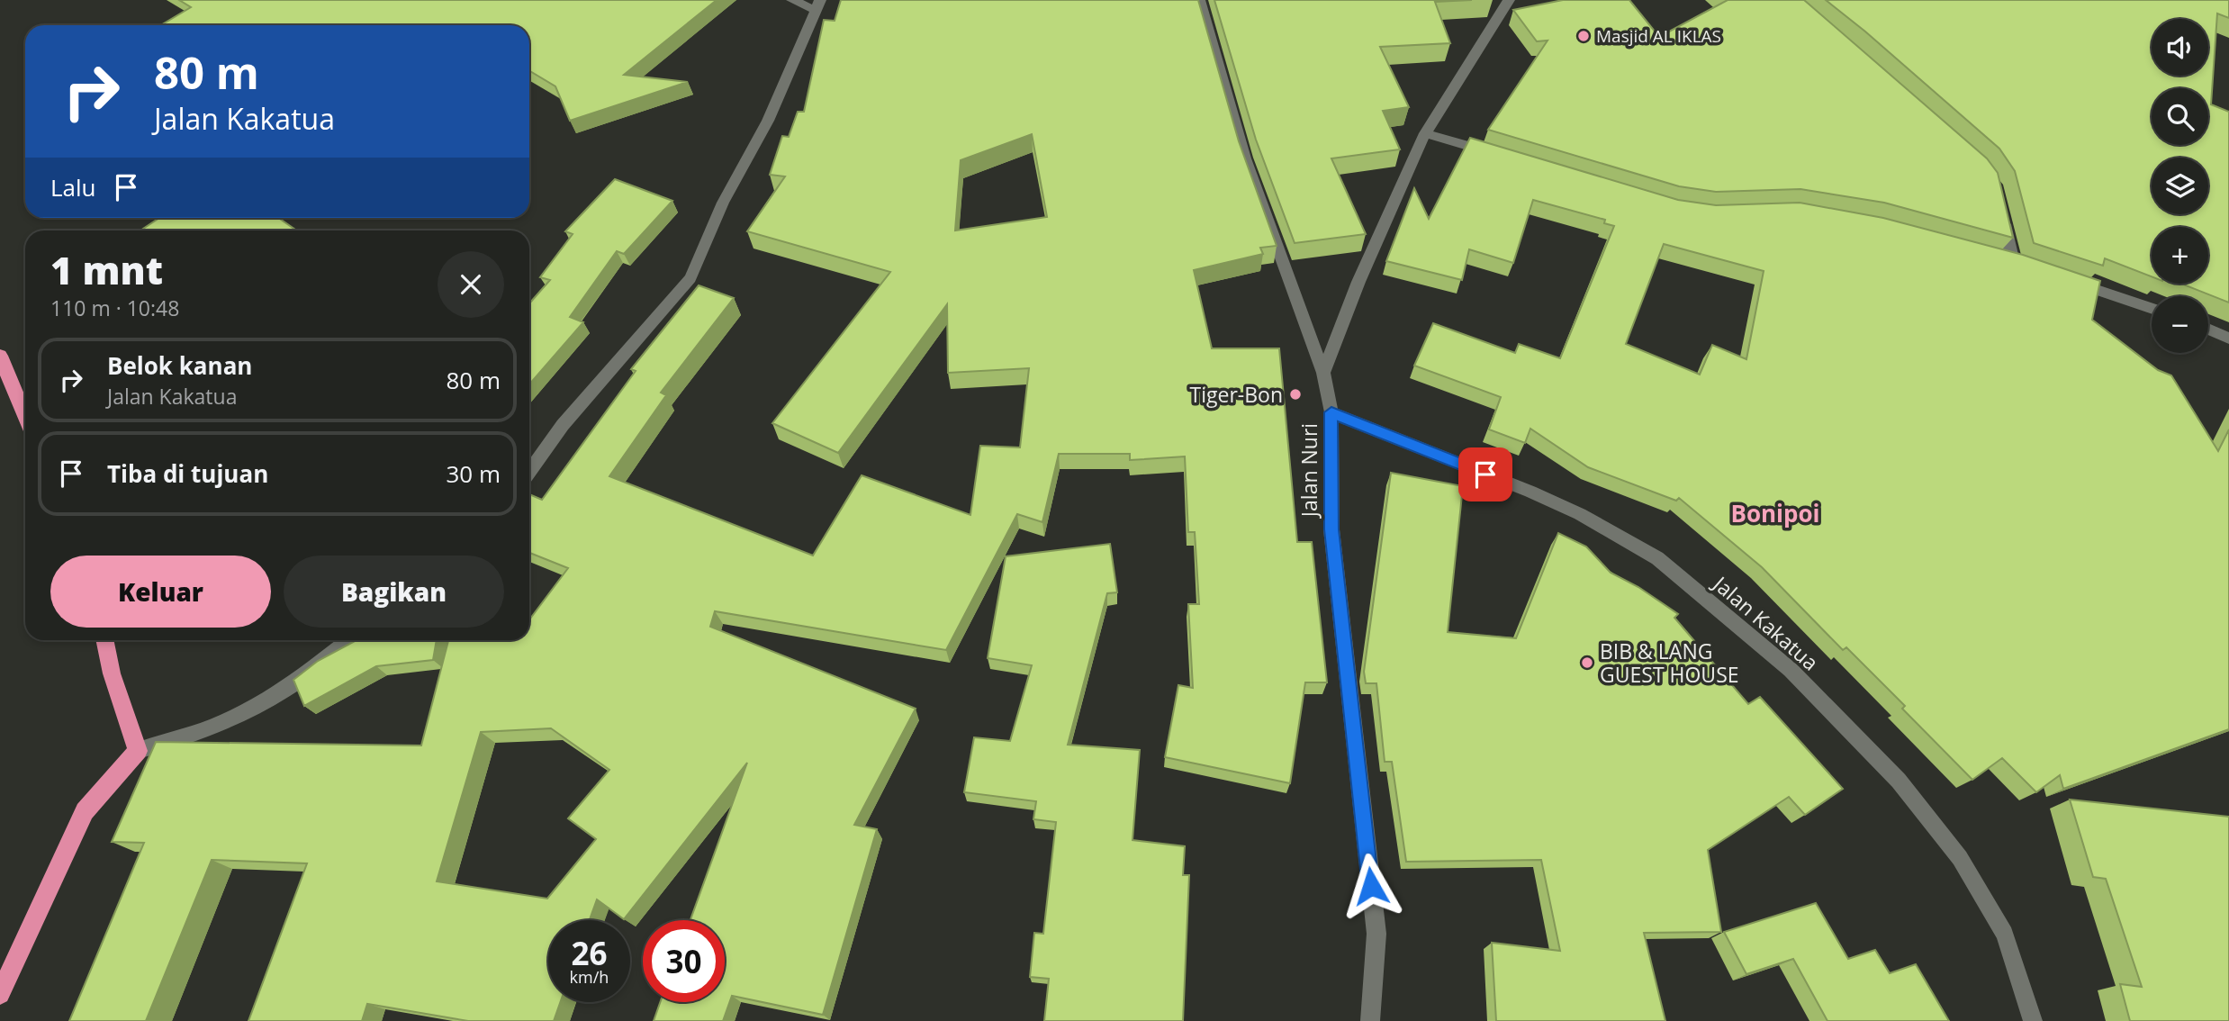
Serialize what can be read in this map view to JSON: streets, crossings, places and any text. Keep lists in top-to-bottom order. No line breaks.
{"streets":{"street":["Jalan Nuri","Jalan Kakatua"]},"crossings":[["Jalan Nuri","Jalan Kakatua"]],"districts":["Bonipoi"],"places":["Masjid AL IKLAS","Tiger-Bon","BIB & LANG GUEST HOUSE"],"page":{"map_buttons":["+","−"],"turn":["80 m","Jalan Kakatua"],"then":"Lalu","heading":["1 mnt","110 m · 10:48"],"list":[{"name":"Belok kanan","note":"Jalan Kakatua","value":"80 m"},{"name":"Tiba di tujuan","value":"30 m"}],"buttons":["Keluar","Bagikan"],"speed":"26 km/h","limit":"30"}}
